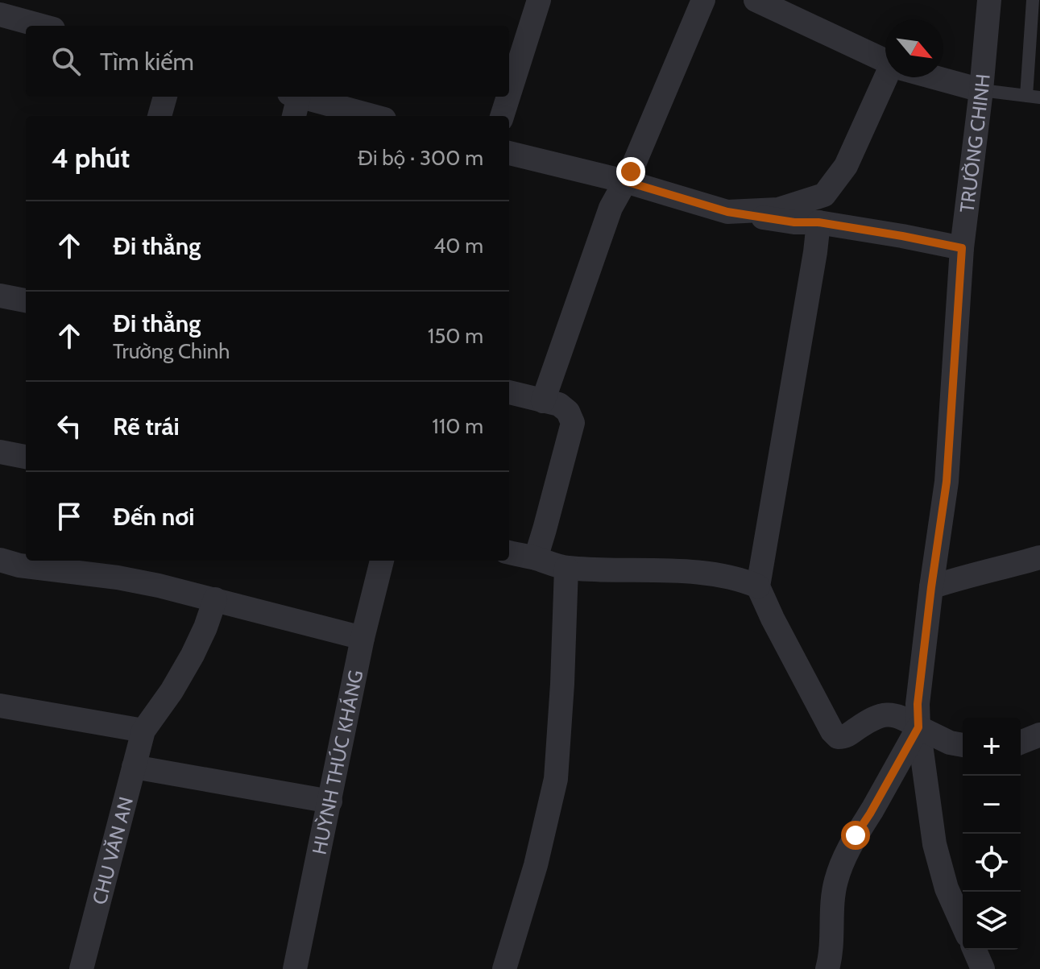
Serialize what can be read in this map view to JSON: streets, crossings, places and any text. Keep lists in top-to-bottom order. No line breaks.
{"streets":{"street":["TRƯỜNG CHINH","HUỲNH THÚC KHÁNG","CHU VĂN AN"]},"north":"bottom right","page":{"search":"Tìm kiếm","heading":["4 phút","Đi bộ · 300 m"],"list":[["Đi thẳng","40 m"],["Đi thẳng","Trường Chinh","150 m"],["Rẽ trái","110 m"],"Đến nơi"],"map_buttons":["+","−"]}}
